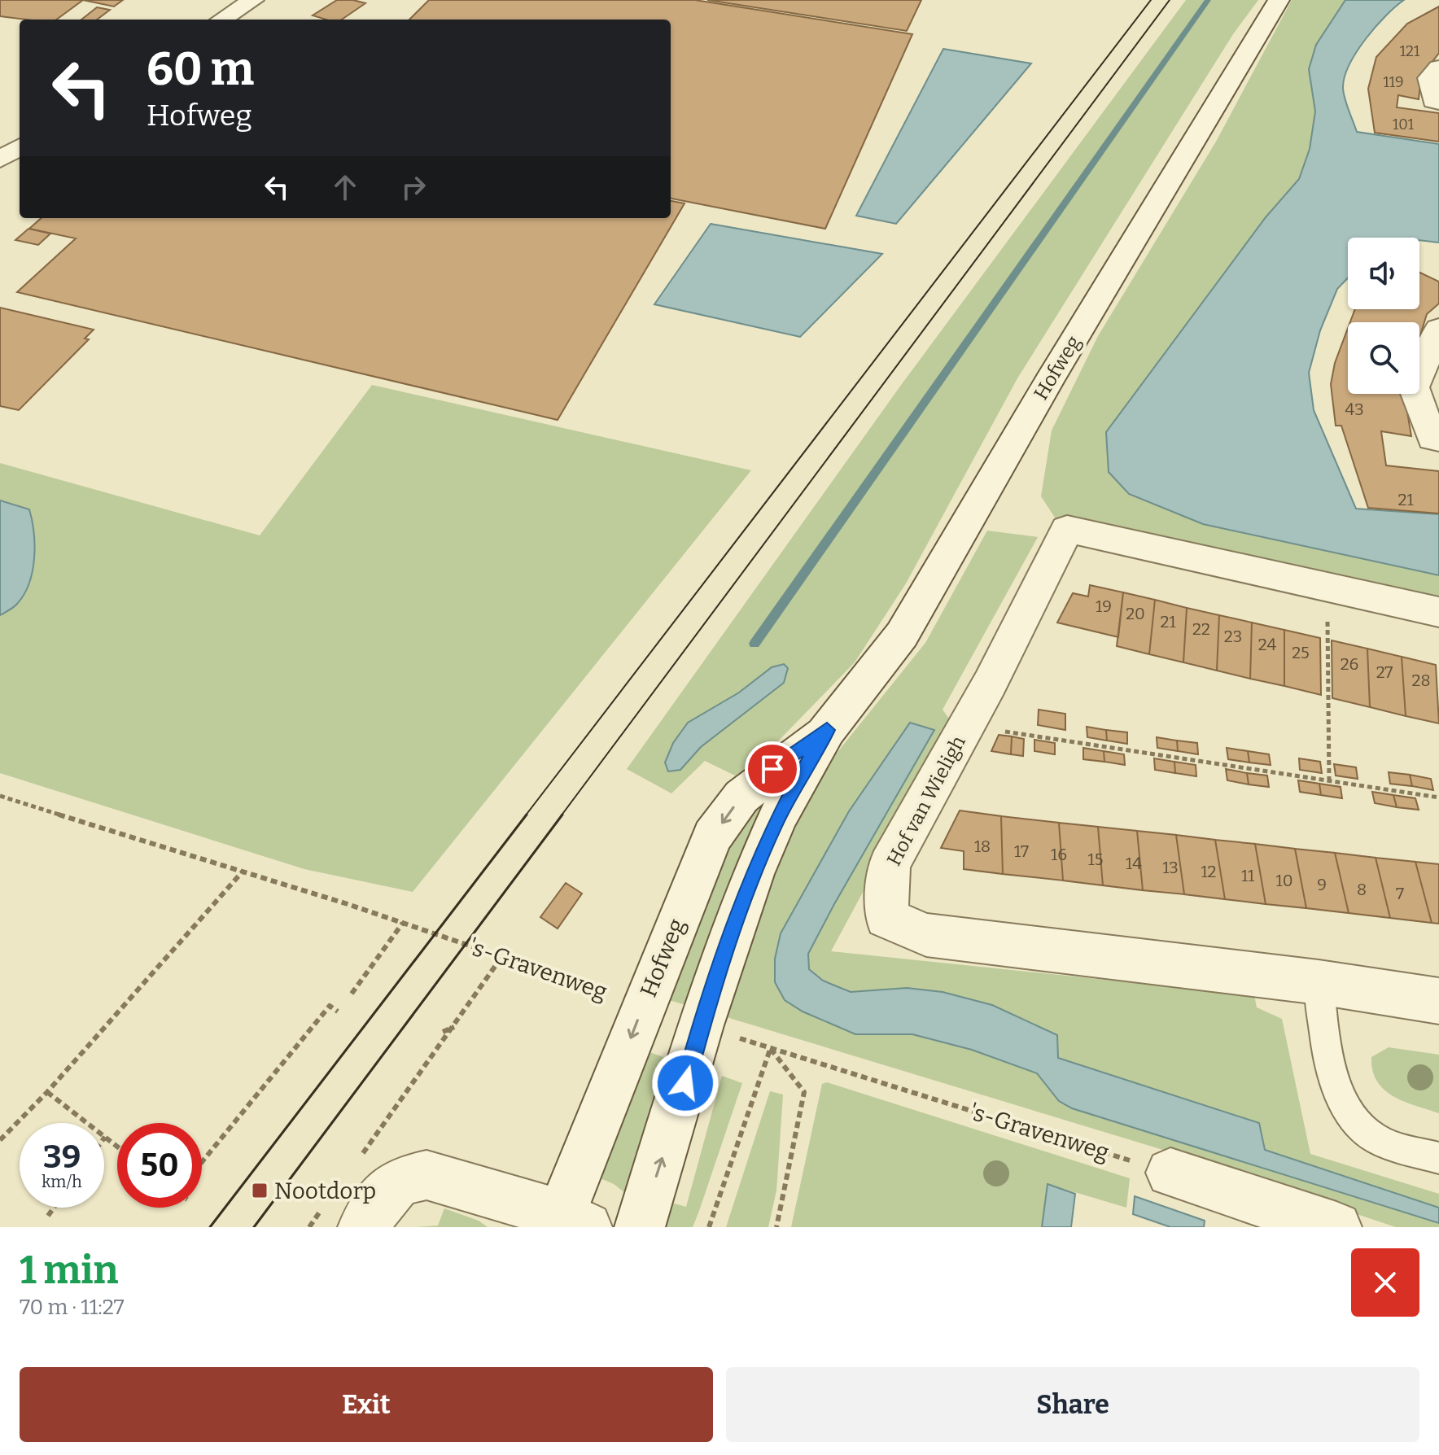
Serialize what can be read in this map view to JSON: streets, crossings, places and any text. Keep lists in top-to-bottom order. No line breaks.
{"streets":{"main road":["Hofweg","Hof van Wieligh"],"path":["'s-Gravenweg"]},"crossings":[["Hofweg","'s-Gravenweg"]],"places":{"transit":["Nootdorp"]},"house_numbers":["121","119","101","43","21","19","20","21","22","23","24","25","26","27","28","18","17","16","15","14","13","12","11","10","9","8","7"],"page":{"turn":["60 m","Hofweg"],"speed":"39 km/h","limit":"50","heading":["1 min","70 m · 11:27"],"buttons":["Exit","Share"]}}
